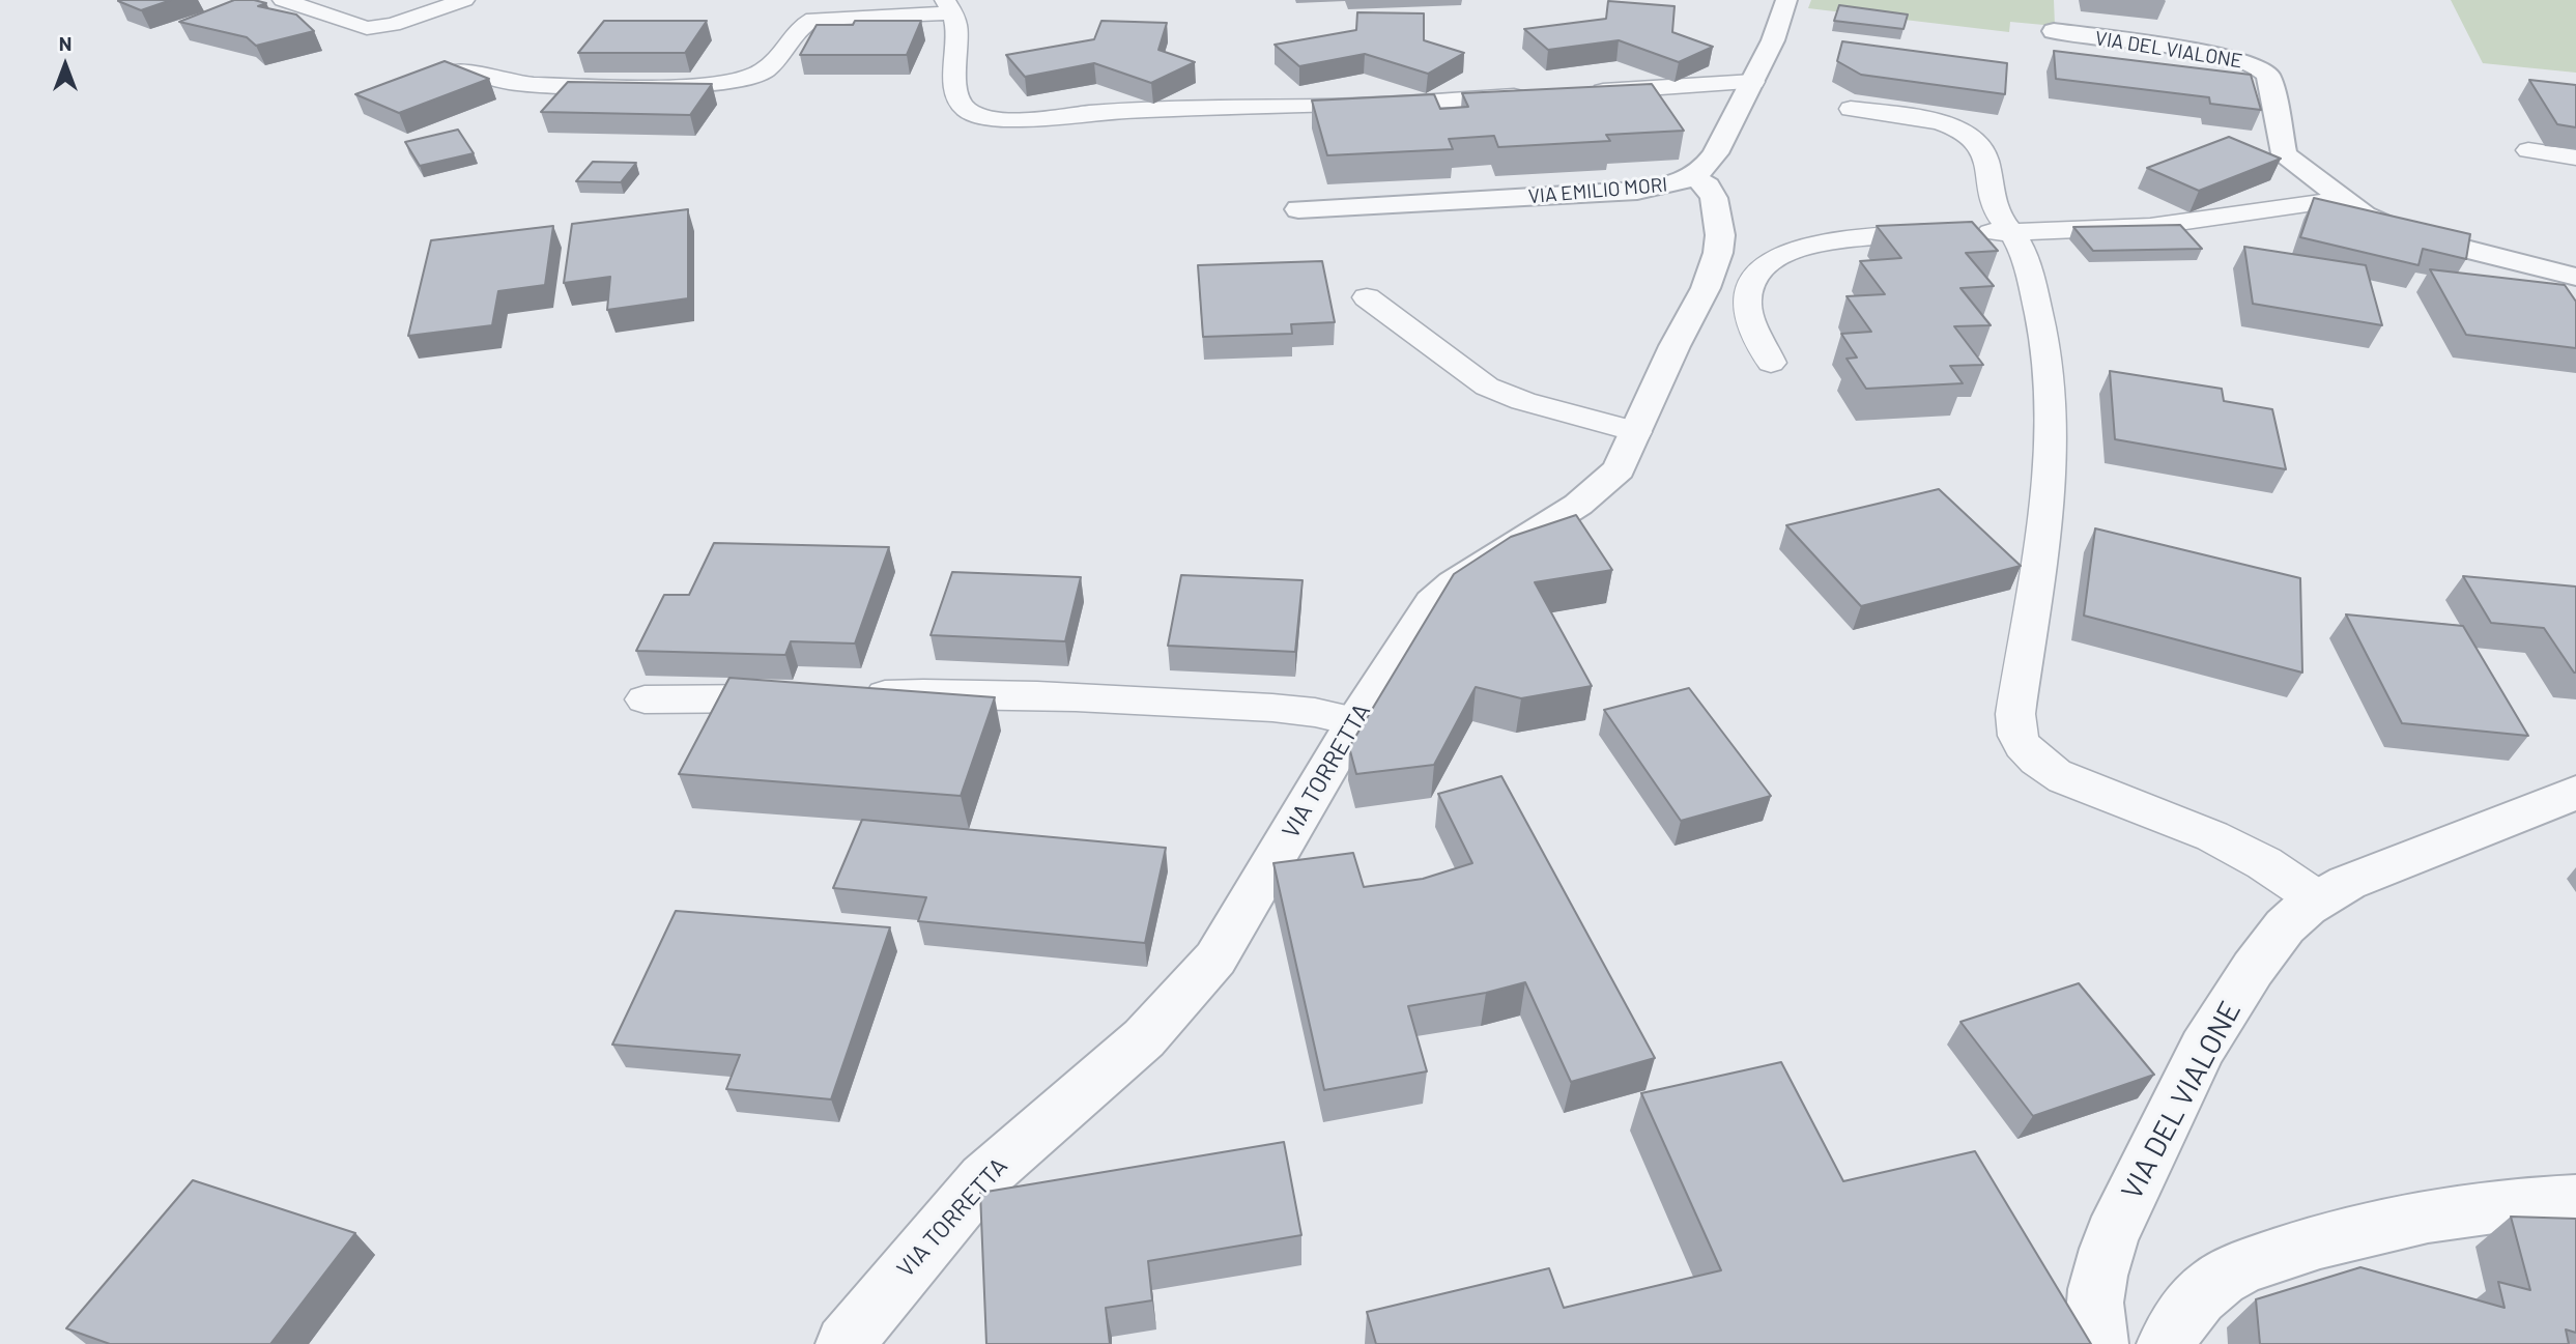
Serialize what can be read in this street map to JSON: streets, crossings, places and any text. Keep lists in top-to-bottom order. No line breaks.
{"streets":{"street":["VIA DEL VIALONE","VIA EMILIO MORI","VIA TORRETTA"]},"crossings":[["VIA EMILIO MORI","VIA TORRETTA"]],"north":"top"}
